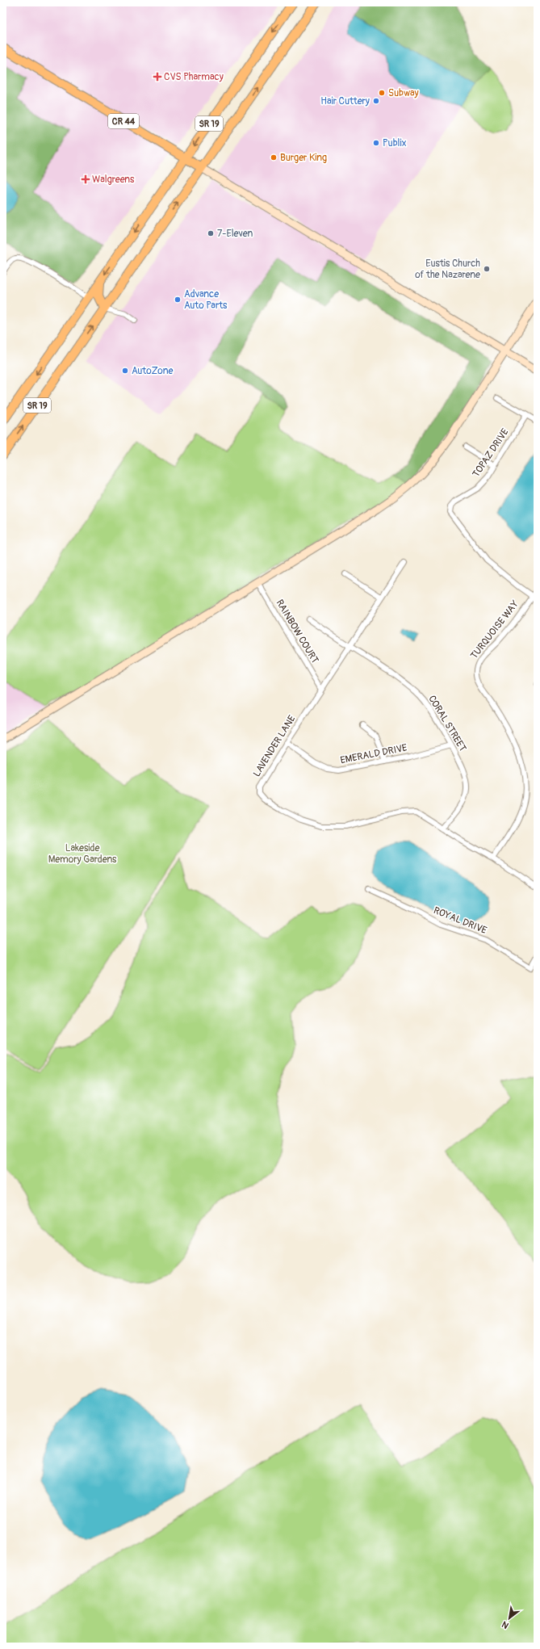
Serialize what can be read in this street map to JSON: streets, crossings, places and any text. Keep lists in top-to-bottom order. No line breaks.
{"streets":{"main road":["CR 44","SR 19"],"street":["TOPAZ DRIVE","TURQUOISE WAY","RAINBOW COURT","CORAL STREET","LAVENDER LANE","EMERALD DRIVE","ROYAL DRIVE"]},"crossings":[["CR 44","SR 19"],["TOPAZ DRIVE","TURQUOISE WAY"],["TURQUOISE WAY","LAVENDER LANE"],["RAINBOW COURT","LAVENDER LANE"],["CORAL STREET","LAVENDER LANE"],["CORAL STREET","EMERALD DRIVE"],["LAVENDER LANE","EMERALD DRIVE"]],"parks":["Lakeside Memory Gardens"],"places":{"health":["CVS Pharmacy","Walgreens"],"other":["Subway","Hair Cuttery","Publix","Burger King","7-Eleven","Eustis Church of the Nazarene","Advance Auto Parts","AutoZone"]},"north":"bottom left"}
